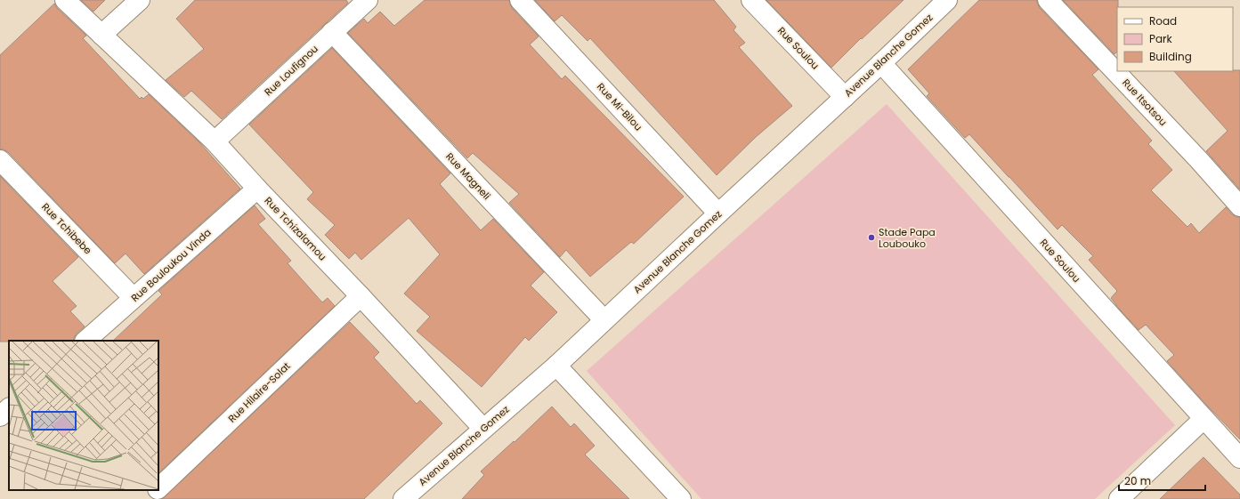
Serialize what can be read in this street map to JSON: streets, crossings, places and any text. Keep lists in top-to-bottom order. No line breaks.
{"streets":{"street":["Rue Soulou","Avenue Blanche Gomez","Rue Loufignou","Rue Itsotsou","Rue Mi-Bilou","Rue Magneli","Rue Tchibebe","Rue Tchizalamou","Rue Bouloukou Vinda","Rue Hilaire-Solat"]},"crossings":[["Rue Soulou","Avenue Blanche Gomez"],["Avenue Blanche Gomez","Rue Mi-Bilou"],["Avenue Blanche Gomez","Rue Magneli"],["Avenue Blanche Gomez","Rue Tchizalamou"],["Rue Loufignou","Rue Magneli"],["Rue Loufignou","Rue Tchizalamou"],["Rue Tchibebe","Rue Bouloukou Vinda"],["Rue Tchizalamou","Rue Bouloukou Vinda"],["Rue Tchizalamou","Rue Hilaire-Solat"]],"places":["Stade Papa Loubouko"],"legend":["Road","Park","Building"],"scale_bar":"20 m"}
